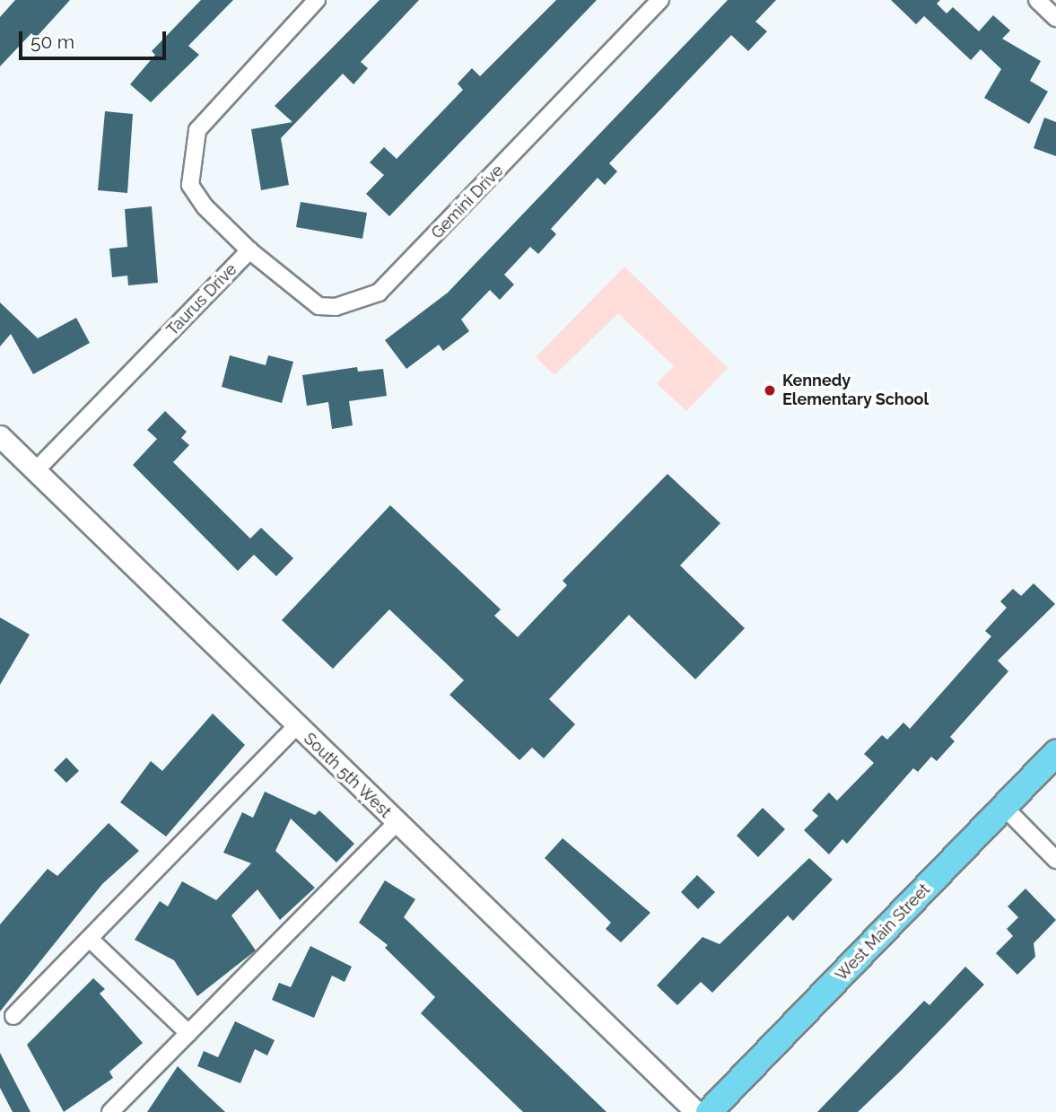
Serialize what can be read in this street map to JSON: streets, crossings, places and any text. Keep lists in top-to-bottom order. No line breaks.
{"streets":{"main road":["West Main Street"],"street":["Gemini Drive","Taurus Drive","South 5th West"]},"crossings":[["Gemini Drive","Taurus Drive"],["Taurus Drive","South 5th West"]],"places":["Kennedy Elementary School"],"scale_bar":"50 m"}
